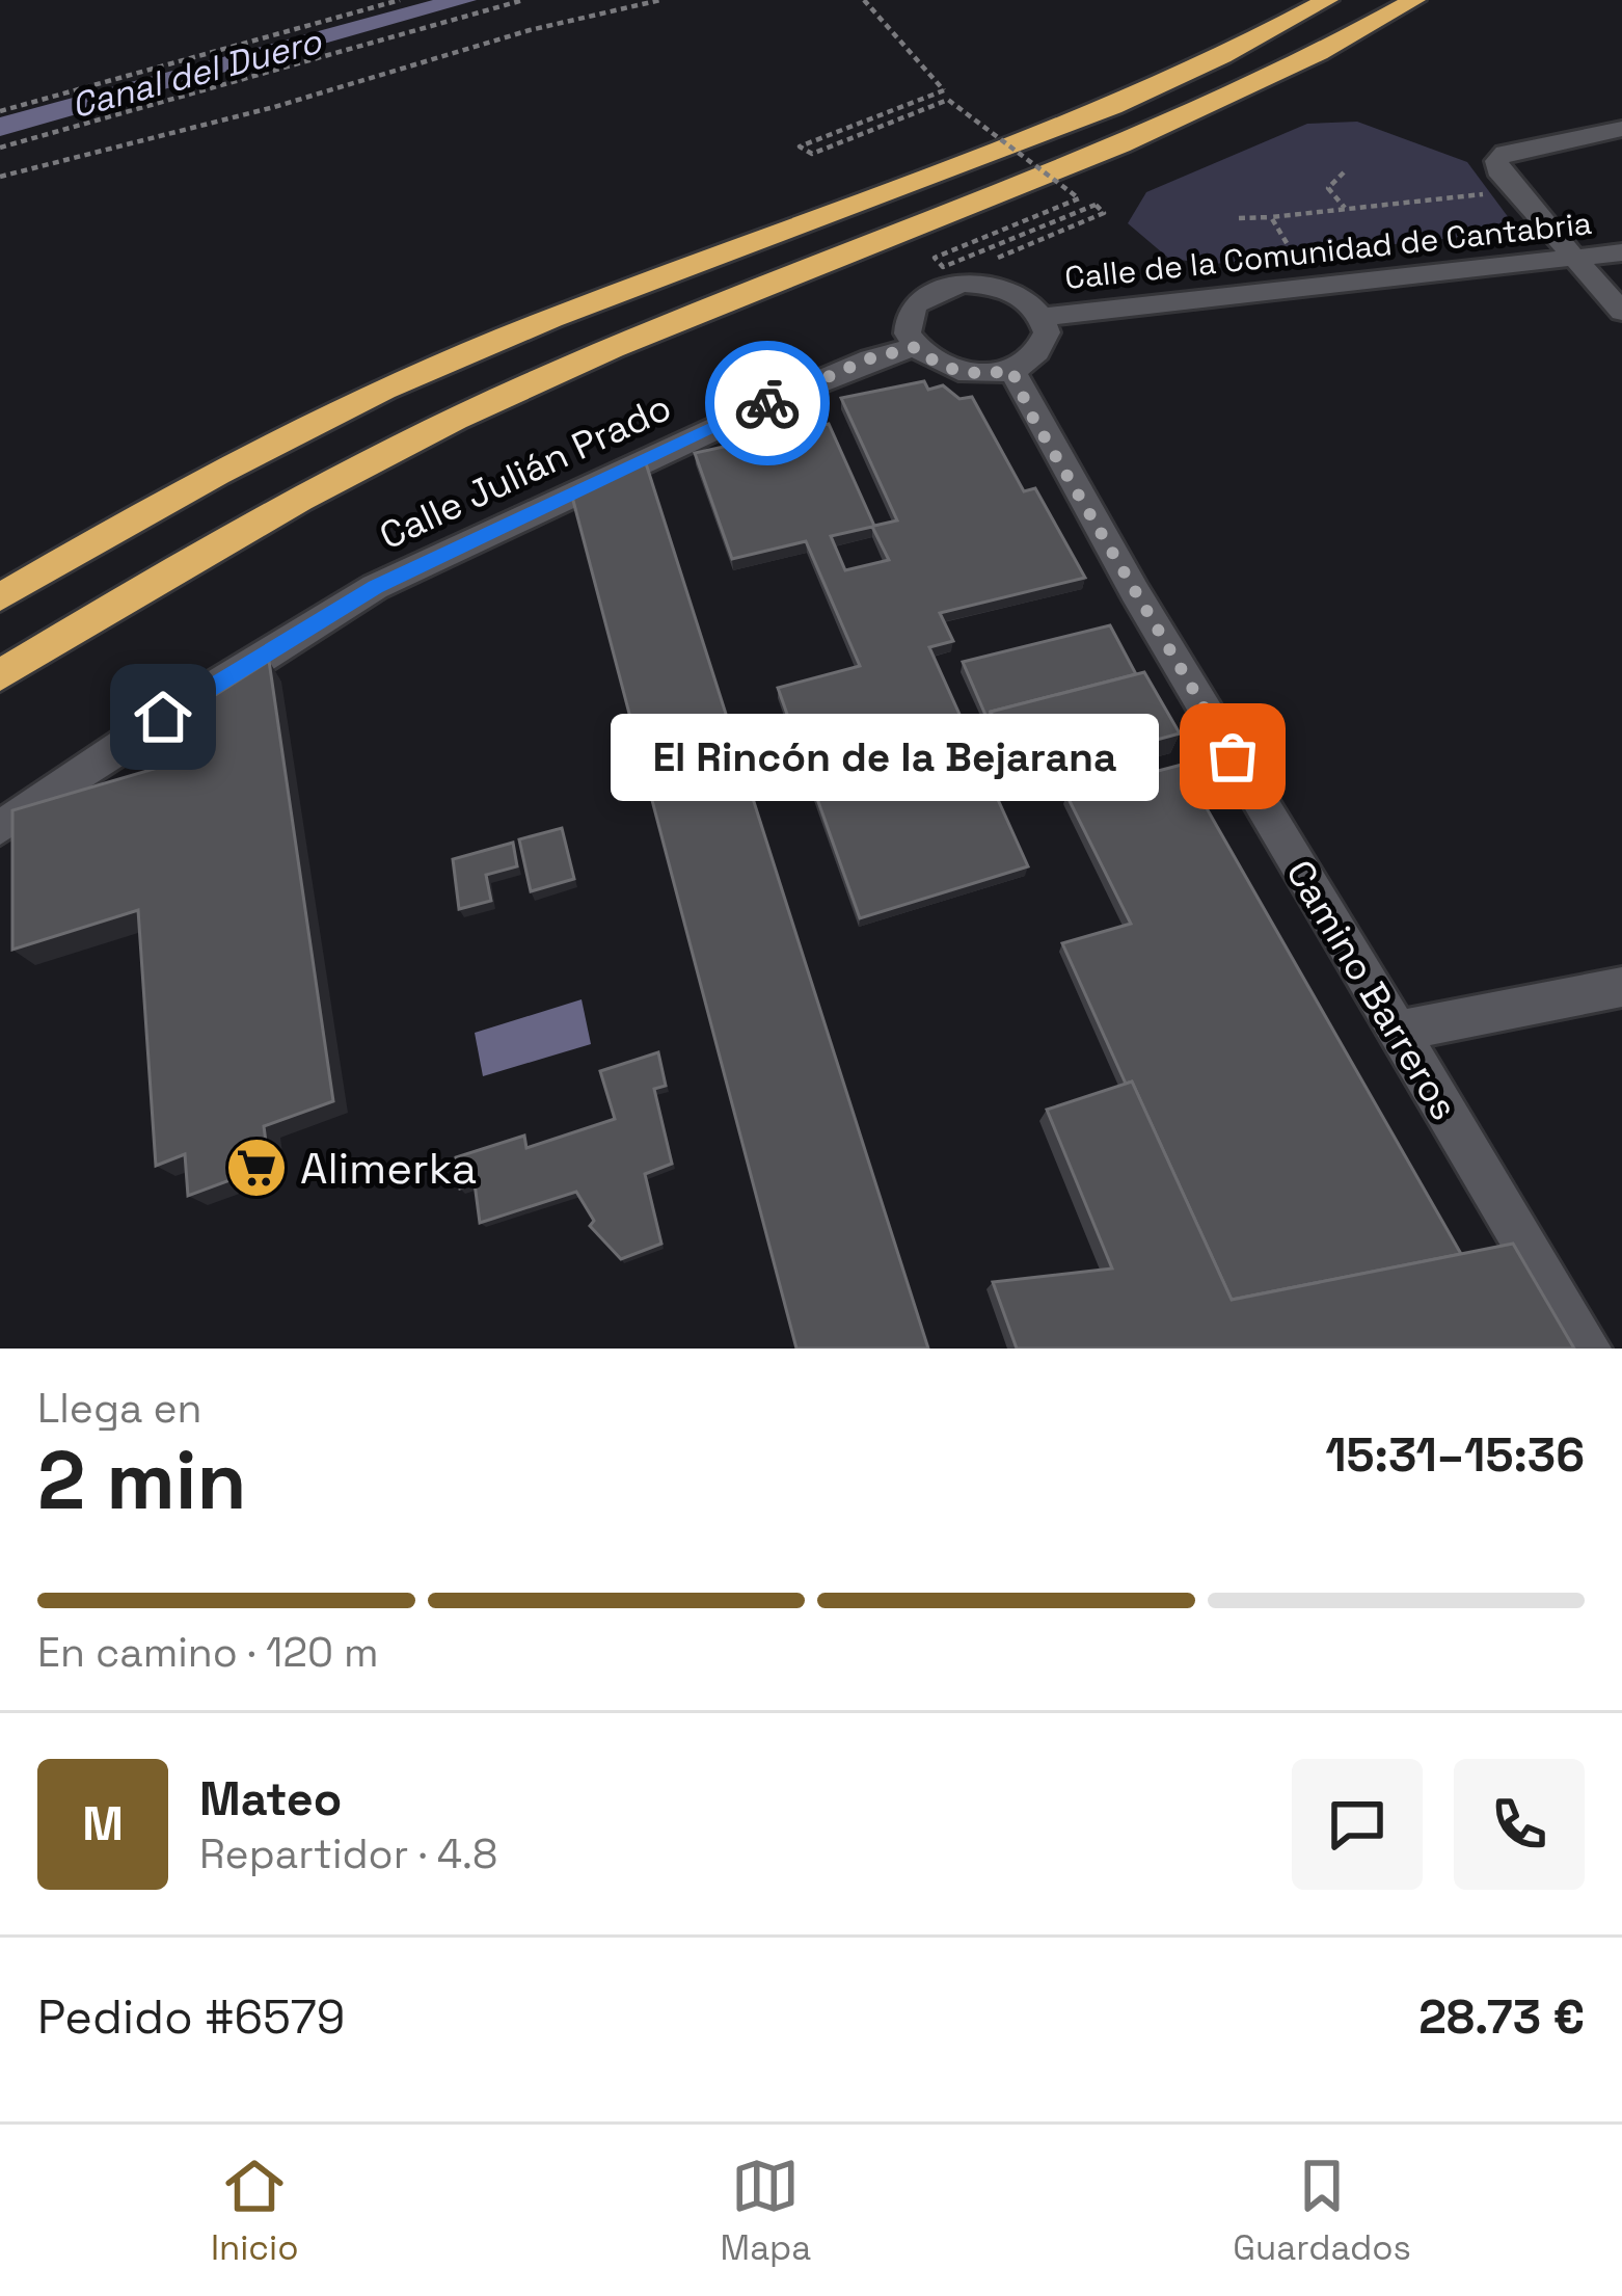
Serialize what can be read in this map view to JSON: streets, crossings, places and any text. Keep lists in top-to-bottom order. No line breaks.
{"streets":{"street":["Calle de la Comunidad de Cantabria","Calle Julián Prado","Camino Barreros"]},"crossings":[["Calle de la Comunidad de Cantabria","Calle Julián Prado"],["Calle de la Comunidad de Cantabria","Camino Barreros"],["Calle Julián Prado","Camino Barreros"]],"water":["Canal del Duero"],"places":{"other":["El Rincón de la Bejarana"],"supermarket":["Alimerka"]},"page":{"bubble":"El Rincón de la Bejarana","heading":["2 min","Llega en","15:31–15:36"],"panel":["Mateo","Repartidor · 4.8","Pedido #6579","28.73 €"],"bar":"En camino · 120 m","round":"M","tabs":["Inicio","Mapa","Guardados"]}}
